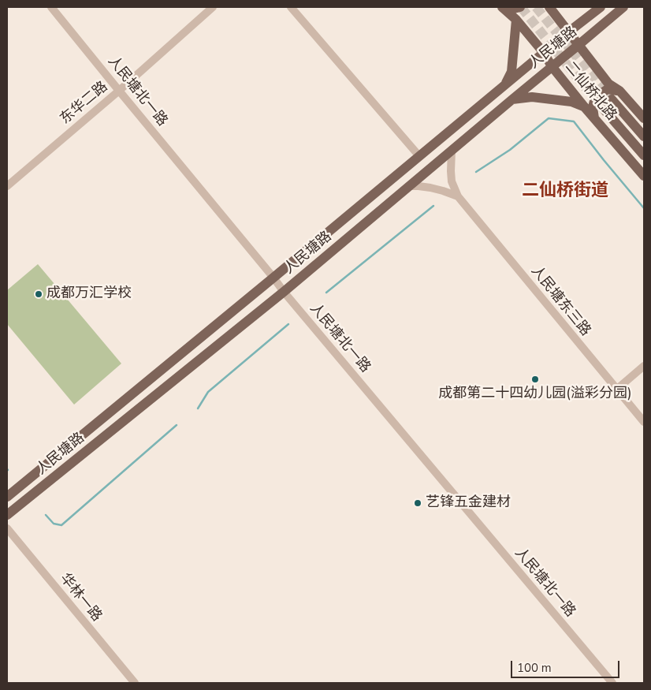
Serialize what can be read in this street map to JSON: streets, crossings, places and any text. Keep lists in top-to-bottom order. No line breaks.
{"streets":{"main road":["人民塘路","二仙桥北路"],"street":["人民塘北一路","东华二路","人民塘东三路","华林一路"]},"crossings":[["人民塘路","人民塘北一路"],["人民塘路","二仙桥北路"],["人民塘路","人民塘东三路"],["人民塘北一路","东华二路"]],"districts":["二仙桥街道"],"places":["成都万汇学校","成都第二十四幼儿园(溢彩分园)","艺锋五金建材"],"scale_bar":"100 m"}
